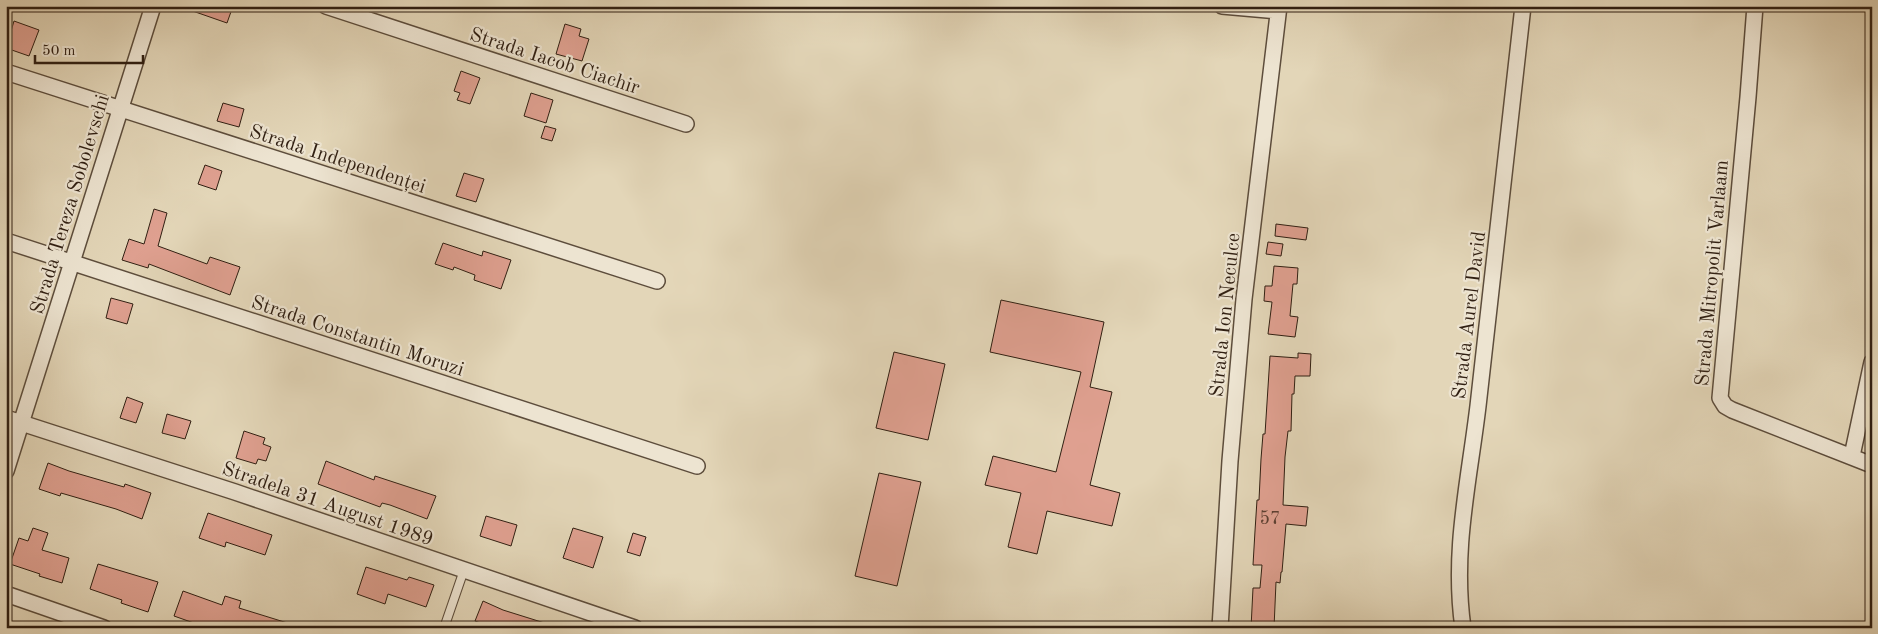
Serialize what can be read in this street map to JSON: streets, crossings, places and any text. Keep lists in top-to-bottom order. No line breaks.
{"streets":{"street":["Strada Iacob Ciachir","Strada Independenței","Strada Tereza Sobolevschi","Strada Mitropolit Varlaam","Strada Ion Neculce","Strada Aurel David","Strada Constantin Moruzi","Stradela 31 August 1989"]},"crossings":[["Strada Independenței","Strada Tereza Sobolevschi"],["Strada Tereza Sobolevschi","Strada Constantin Moruzi"],["Strada Tereza Sobolevschi","Stradela 31 August 1989"]],"house_numbers":["57"],"scale_bar":"50 m"}
